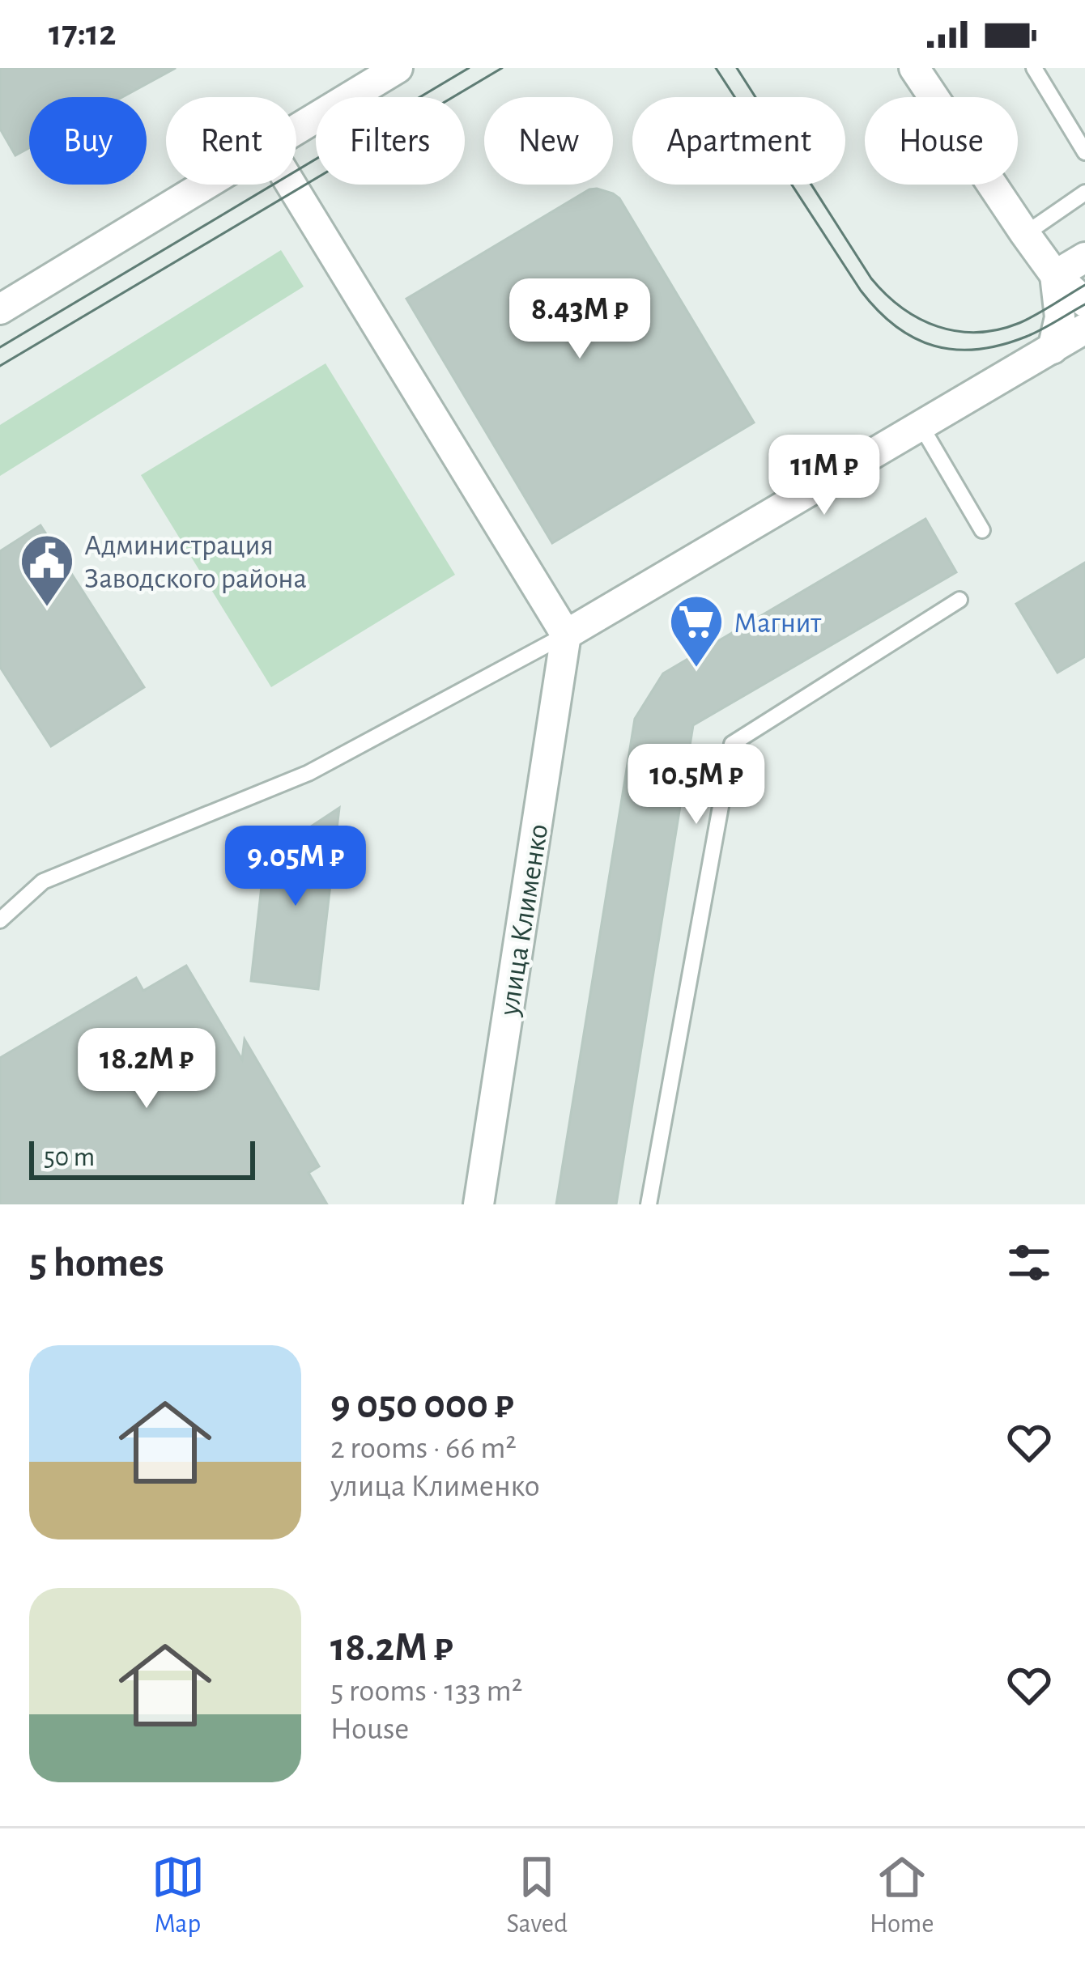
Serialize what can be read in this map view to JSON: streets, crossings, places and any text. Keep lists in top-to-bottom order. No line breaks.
{"streets":{"street":["улица Клименко"]},"places":{"public building":["Администрация Заводского района"],"supermarket":["Магнит"]},"scale_bar":"50 m","page":{"status":"17:12","chip":["Buy","Rent","Filters","New","Apartment","House"],"price":["8.43M ₽","11M ₽","10.5M ₽","9.05M ₽","18.2M ₽"],"scale":"50 m","heading":"5 homes","list":[{"name":"9 050 000 ₽","note":"2 rooms · 66 m² · улица Клименко"},{"name":"18.2M ₽","note":"5 rooms · 133 m² · House"}],"tabs":["Map","Saved","Home"]}}
